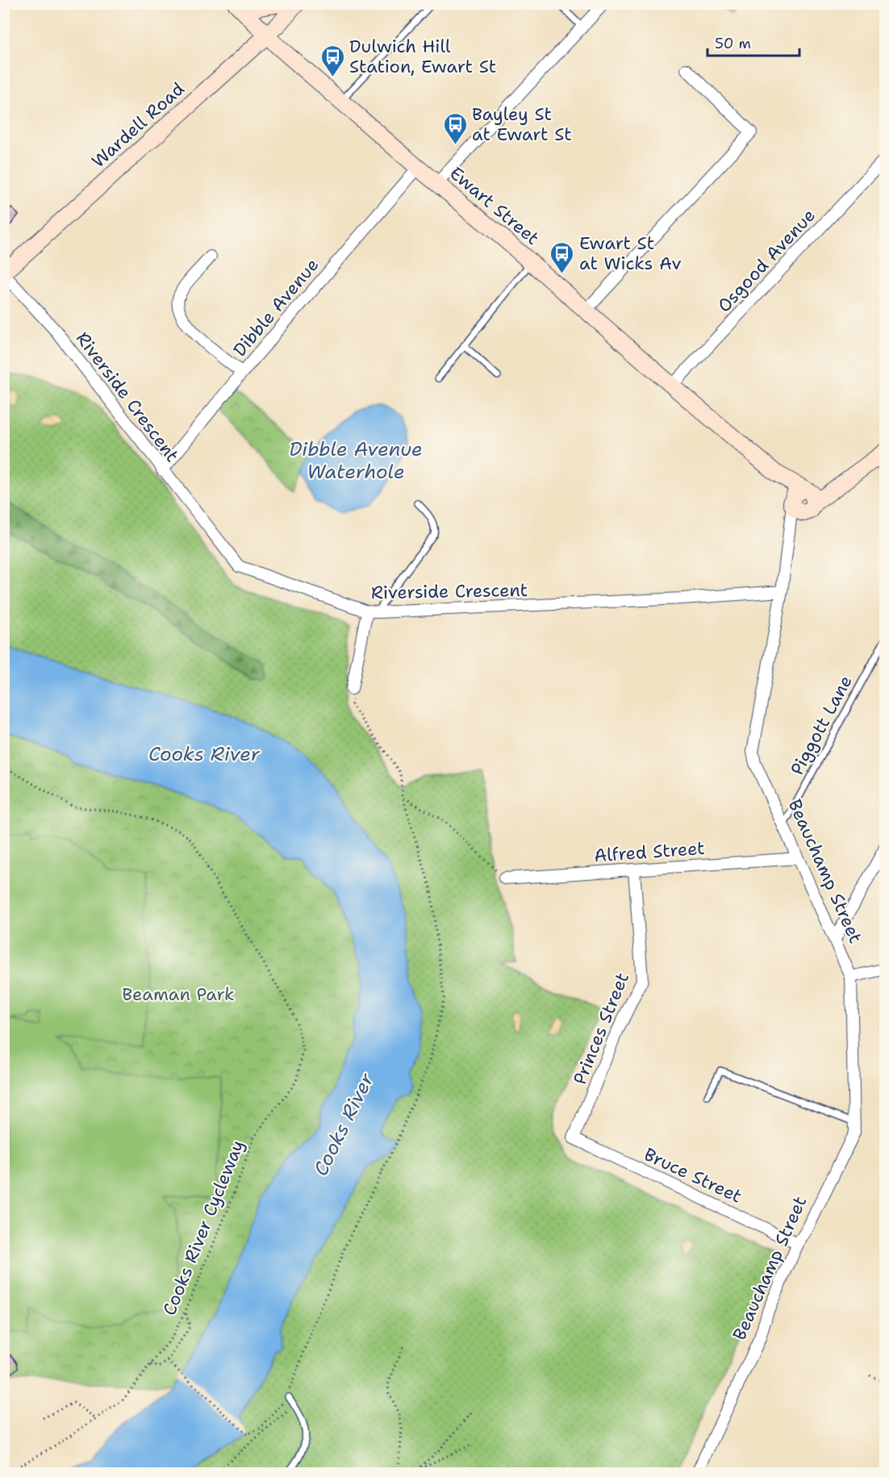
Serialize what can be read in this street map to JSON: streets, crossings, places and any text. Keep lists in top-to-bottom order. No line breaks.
{"streets":{"street":["Wardell Road","Ewart Street","Osgood Avenue","Dibble Avenue","Riverside Crescent","Alfred Street","Beauchamp Street","Princes Street","Bruce Street"],"lane":["Piggott Lane"],"path":["Cooks River Cycleway"]},"crossings":[["Wardell Road","Ewart Street"],["Wardell Road","Riverside Crescent"],["Ewart Street","Osgood Avenue"],["Ewart Street","Dibble Avenue"],["Ewart Street","Beauchamp Street"],["Dibble Avenue","Riverside Crescent"],["Riverside Crescent","Beauchamp Street"],["Piggott Lane","Beauchamp Street"],["Alfred Street","Beauchamp Street"],["Alfred Street","Princes Street"],["Beauchamp Street","Bruce Street"],["Princes Street","Bruce Street"]],"water":["Dibble Avenue Waterhole","Cooks River"],"parks":["Beaman Park"],"places":{"bus stop":["Dulwich Hill Station, Ewart St","Bayley St at Ewart St","Ewart St at Wicks Av"]},"scale_bar":"50 m"}
